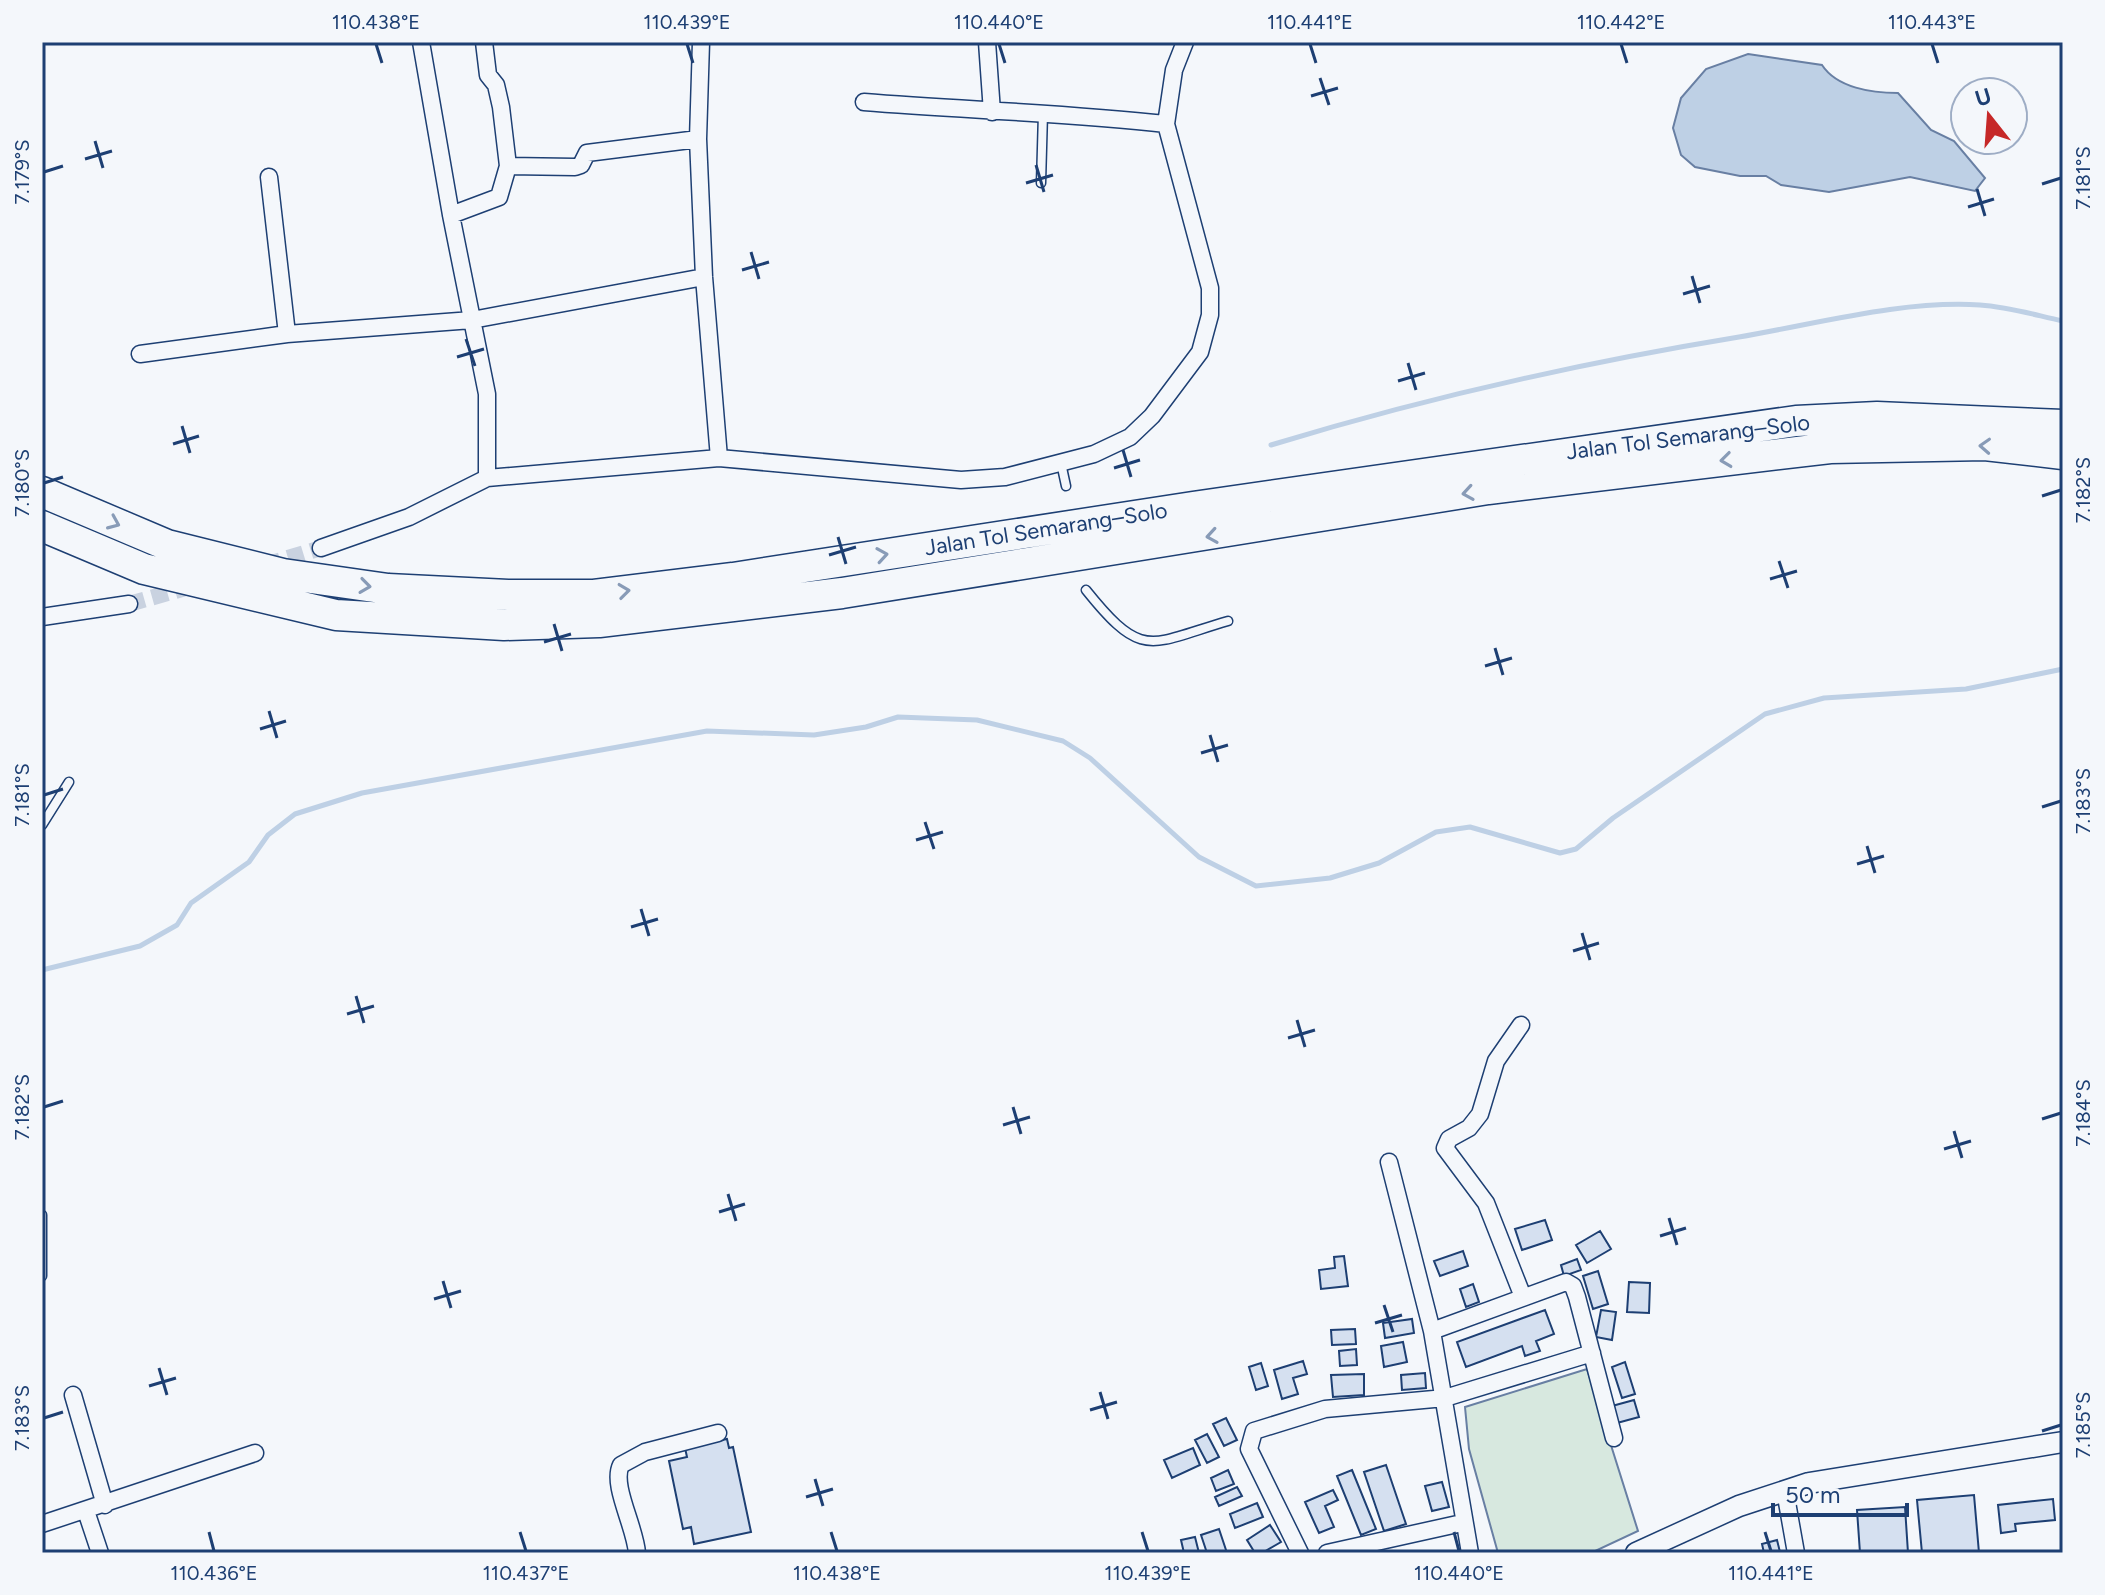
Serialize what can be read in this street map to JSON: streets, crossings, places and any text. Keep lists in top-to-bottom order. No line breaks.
{"streets":{"highway":["Jalan Tol Semarang–Solo"]},"scale_bar":"50 m","north":"top","coordinates":["110.438°E","110.439°E","110.440°E","110.441°E","110.442°E","110.443°E","7.179°S","7.181°S","7.180°S","7.182°S","7.183°S","7.184°S","7.185°S","110.436°E","110.437°E"]}
